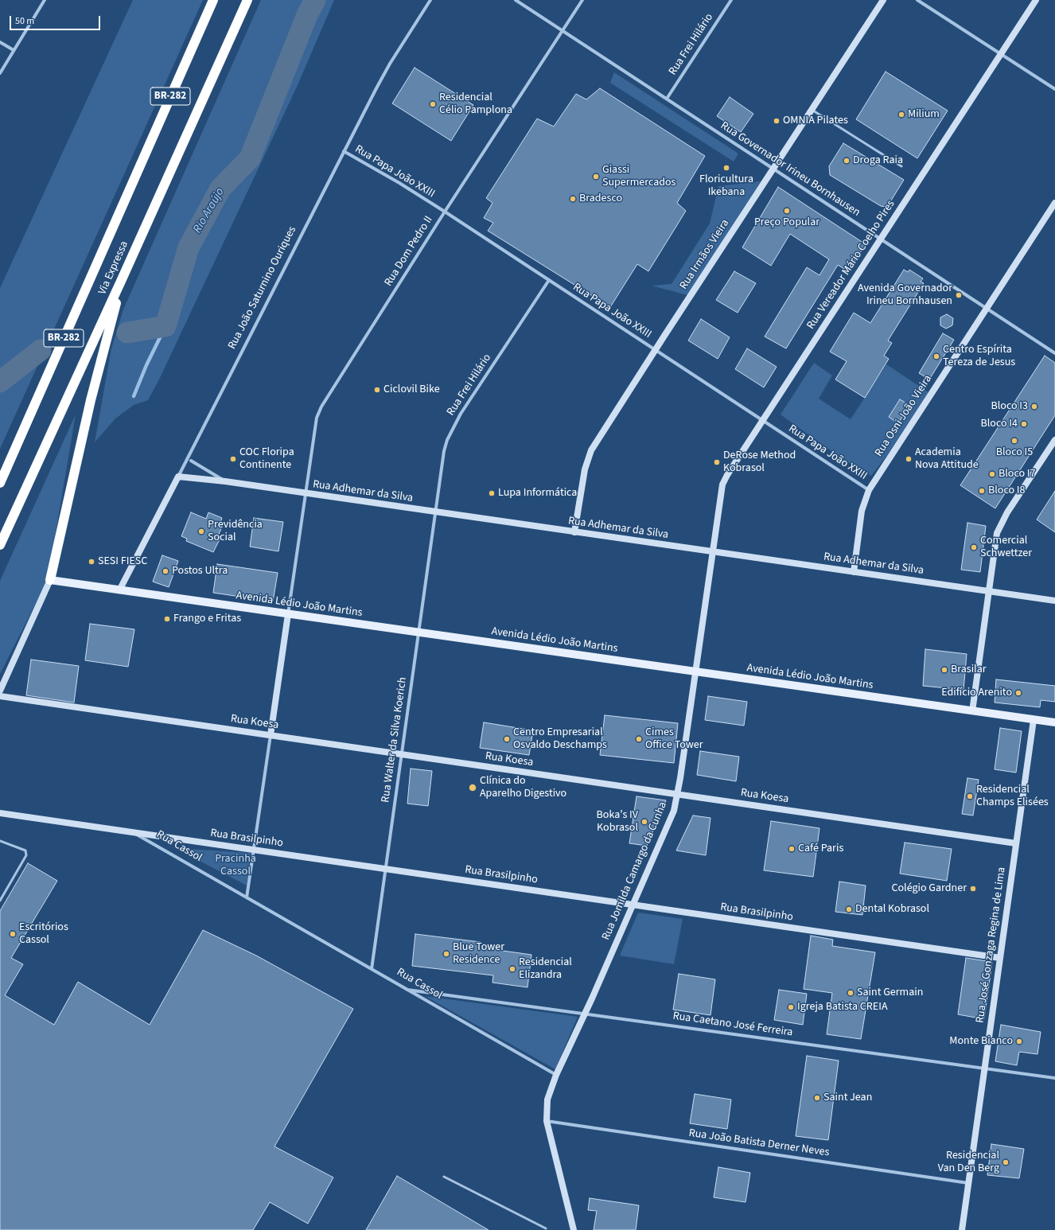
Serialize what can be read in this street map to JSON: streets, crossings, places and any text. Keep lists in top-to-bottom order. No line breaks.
{"streets":{"highway":["BR-282","Via Expressa"],"main road":["Avenida Lédio João Martins"],"street":["Rua Frei Hilário","Rua Governador Irineu Bornhausen","Rua Papa João XXIII","Rua Dom Pedro II","Rua Irmãos Vieira","Rua Vereador Mário Coelho Pires","Rua João Saturnino Ouriques","Rua Osni João Vieira","Rua Adhemar da Silva","Rua Koesa","Rua Walter da Silva Koerich","Rua Brasilpinho","Rua Cassol","Rua Jomilda Camargo da Cunha","Rua José Gonzaga Regina de Lima","Rua Caetano José Ferreira","Rua João Batista Derner Neves"]},"crossings":[["Rua Frei Hilário","Rua Governador Irineu Bornhausen"],["Rua Frei Hilário","Rua Papa João XXIII"],["Rua Frei Hilário","Rua Adhemar da Silva"],["Rua Frei Hilário","Rua Walter da Silva Koerich"],["Rua Governador Irineu Bornhausen","Rua Dom Pedro II"],["Rua Governador Irineu Bornhausen","Rua Irmãos Vieira"],["Rua Governador Irineu Bornhausen","Rua Vereador Mário Coelho Pires"],["Rua Governador Irineu Bornhausen","Rua Osni João Vieira"],["Rua Papa João XXIII","Rua Dom Pedro II"],["Rua Papa João XXIII","Rua Irmãos Vieira"],["Rua Papa João XXIII","Rua Vereador Mário Coelho Pires"],["Rua Papa João XXIII","Rua João Saturnino Ouriques"],["Rua Papa João XXIII","Rua Osni João Vieira"],["Rua Dom Pedro II","Rua Adhemar da Silva"],["Rua Dom Pedro II","Avenida Lédio João Martins"],["Rua Irmãos Vieira","Rua Adhemar da Silva"],["Rua Vereador Mário Coelho Pires","Rua Adhemar da Silva"],["Rua Vereador Mário Coelho Pires","Rua Jomilda Camargo da Cunha"],["Rua João Saturnino Ouriques","Rua Adhemar da Silva"],["Rua João Saturnino Ouriques","Avenida Lédio João Martins"],["Rua Osni João Vieira","Rua Adhemar da Silva"],["Rua Adhemar da Silva","Rua Walter da Silva Koerich"],["Rua Adhemar da Silva","Rua Jomilda Camargo da Cunha"],["Avenida Lédio João Martins","Rua Walter da Silva Koerich"],["Avenida Lédio João Martins","Rua Jomilda Camargo da Cunha"],["Avenida Lédio João Martins","Rua José Gonzaga Regina de Lima"],["Rua Koesa","Rua Walter da Silva Koerich"],["Rua Koesa","Rua Jomilda Camargo da Cunha"],["Rua Koesa","Rua José Gonzaga Regina de Lima"],["Rua Walter da Silva Koerich","Rua Brasilpinho"],["Rua Walter da Silva Koerich","Rua Cassol"],["Rua Brasilpinho","Rua Cassol"],["Rua Brasilpinho","Rua Jomilda Camargo da Cunha"],["Rua Brasilpinho","Rua José Gonzaga Regina de Lima"],["Rua Cassol","Rua Jomilda Camargo da Cunha"],["Rua Cassol","Rua Caetano José Ferreira"],["Rua Jomilda Camargo da Cunha","Rua Caetano José Ferreira"],["Rua José Gonzaga Regina de Lima","Rua Caetano José Ferreira"],["Rua José Gonzaga Regina de Lima","Rua João Batista Derner Neves"]],"water":["Rio Araújo"],"parks":["Pracinha Cassol"],"places":["Residencial Célio Pamplona","Milium","OMNIA Pilates","Droga Raia","Floricultura Ikebana","Giassi Supermercados","Bradesco","Preço Popular","Avenida Governador Irineu Bornhausen","Centro Espírita Tereza de Jesus","Ciclovil Bike","Bloco I3","Bloco I4","Bloco I5","COC Floripa Continente","Academia Nova Attitude","DeRose Method Kobrasol","Bloco I7","Bloco I8","Lupa Informática","Previdência Social","Comercial Schwettzer","SESI FIESC","Postos Ultra","Frango e Fritas","Brasilar","Edifício Arenito","Centro Empresarial Osvaldo Deschamps","Cimes Office Tower","Clínica do Aparelho Digestivo","Residencial Champs Elisées","Boka's IV Kobrasol","Café Paris","Colégio Gardner","Dental Kobrasol","Escritórios Cassol","Blue Tower Residence","Residencial Elizandra","Saint Germain","Igreja Batista CREIA","Monte Bianco","Saint Jean","Residencial Van Den Berg"],"scale_bar":"50 m"}
